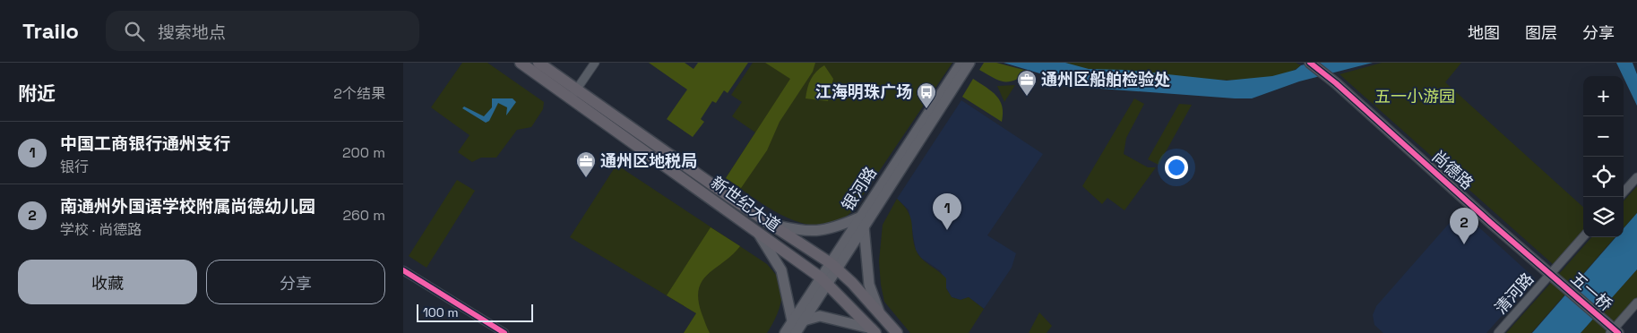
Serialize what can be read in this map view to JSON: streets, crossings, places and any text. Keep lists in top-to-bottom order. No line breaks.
{"streets":{"main road":["尚德路","银河路","新世纪大道","五一桥"],"street":["清河路"]},"crossings":[["尚德路","五一桥"],["尚德路","清河路"],["银河路","新世纪大道"],["五一桥","清河路"]],"parks":["五一小游园"],"places":{"office":["通州区船舶检验处","通州区地税局"],"bus stop":["江海明珠广场"]},"scale_bar":"100 m","page":{"header":"Trailo","search":"搜索地点","nav":["地图","图层","分享"],"heading":["附近","2个结果"],"map_buttons":["+","−"],"list":[{"mark":"1","name":"中国工商银行通州支行","note":"银行","value":"200 m"},{"mark":"2","name":"南通州外国语学校附属尚德幼儿园","note":"学校 · 尚德路","value":"260 m"}],"pins":["1","2"],"buttons":["收藏","分享"],"scale":"100 m"}}
